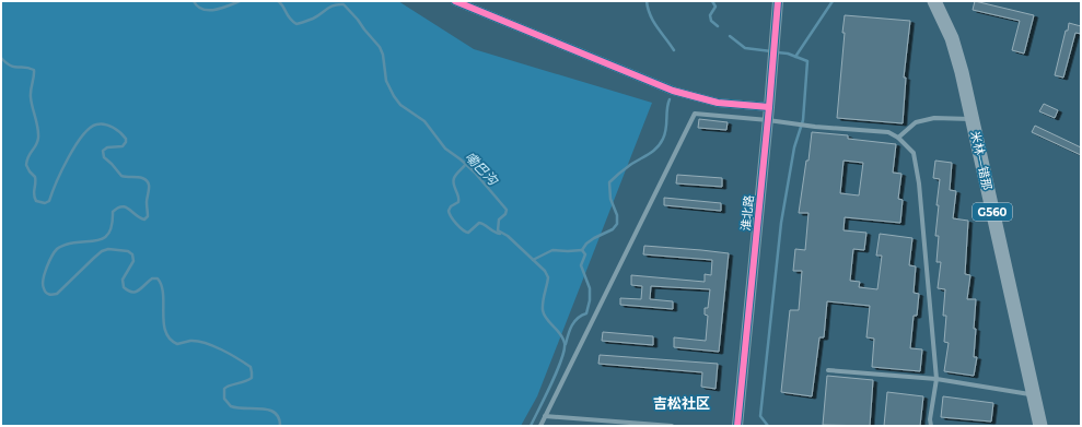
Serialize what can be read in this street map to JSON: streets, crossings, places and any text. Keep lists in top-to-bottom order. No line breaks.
{"streets":{"highway":["米林—错那","G560"],"street":["淮北路"]},"districts":["吉松社区"],"water":["嘞巴沟"]}
